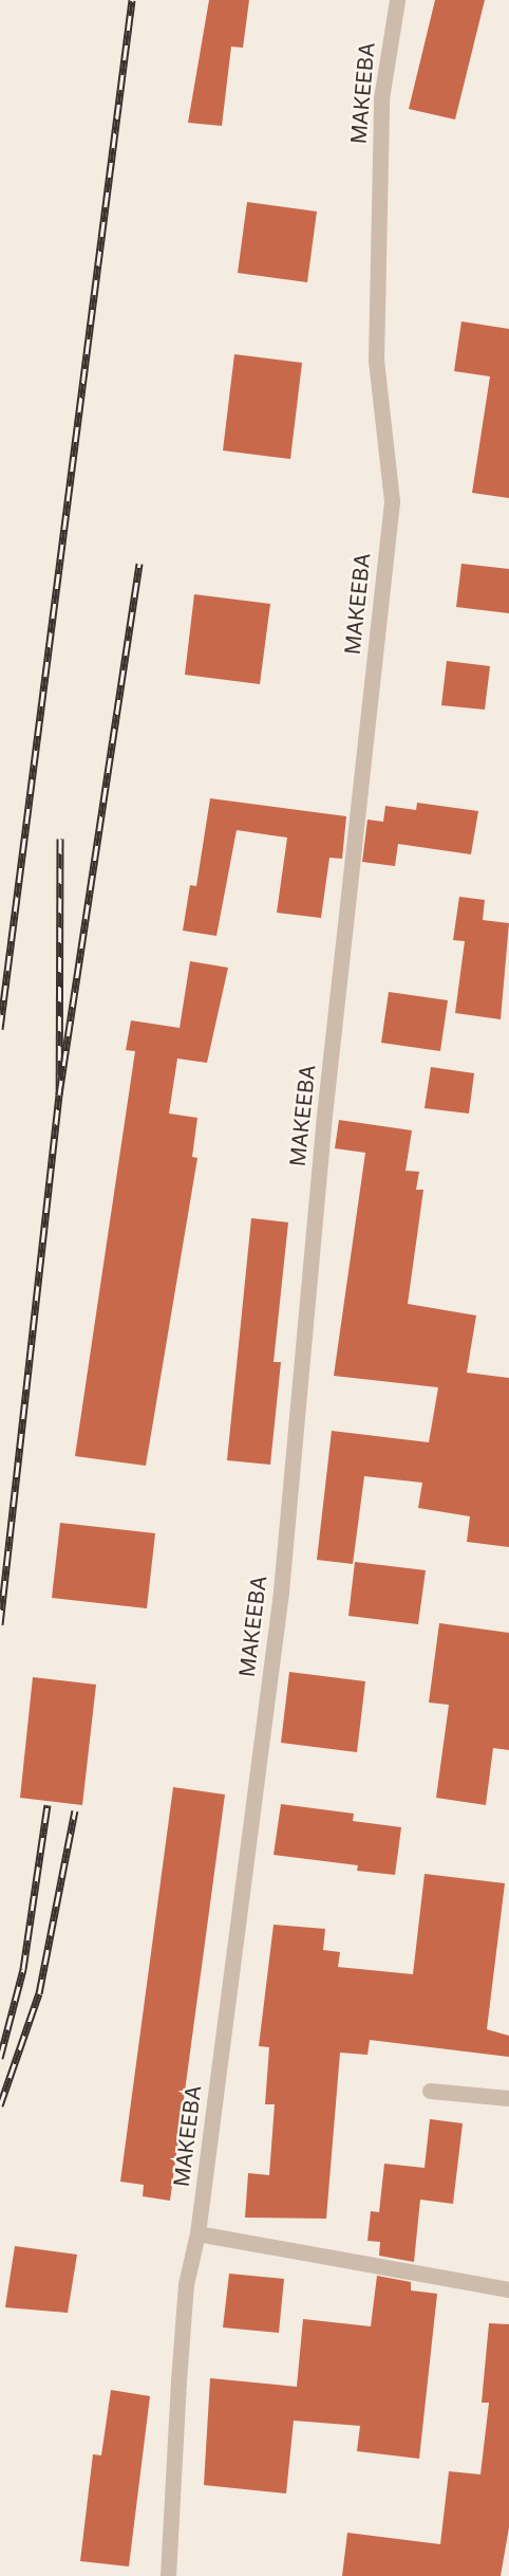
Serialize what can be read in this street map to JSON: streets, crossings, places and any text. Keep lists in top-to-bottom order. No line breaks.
{"streets":{"street":["МАКЕЕВА"]}}
